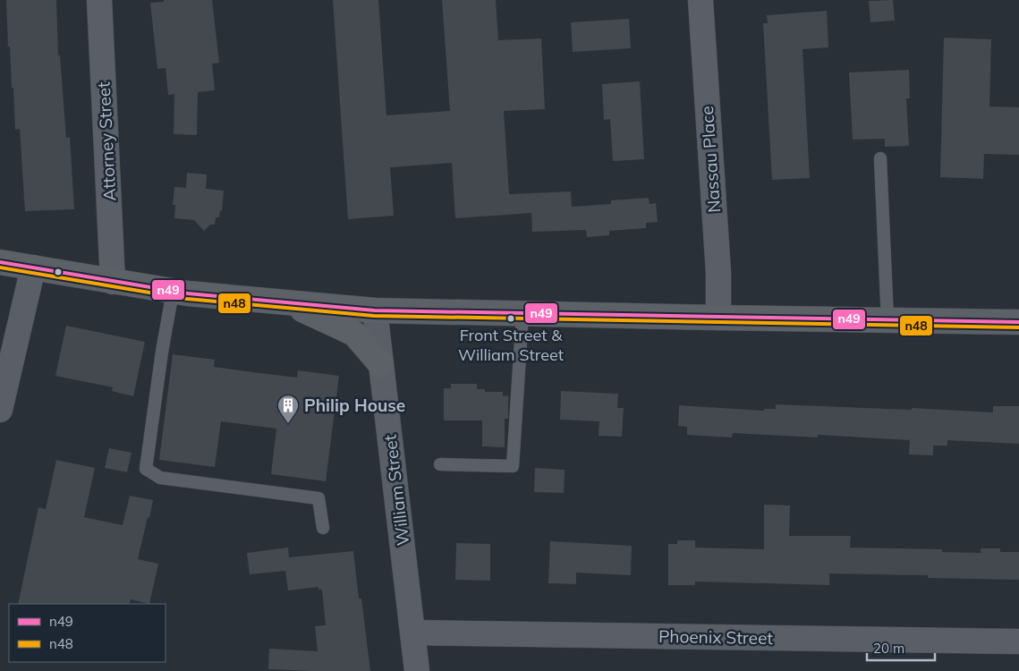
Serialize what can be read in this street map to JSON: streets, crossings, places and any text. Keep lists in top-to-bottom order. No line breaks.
{"streets":{"street":["Attorney Street","Nassau Place","William Street","Phoenix Street"]},"crossings":[["William Street","Phoenix Street"]],"places":{"other":["Front Street & William Street"],"building":["Philip House"]},"lines":["transit line n49","transit line n48"],"legend":["n49","n48"],"scale_bar":"20 m"}
